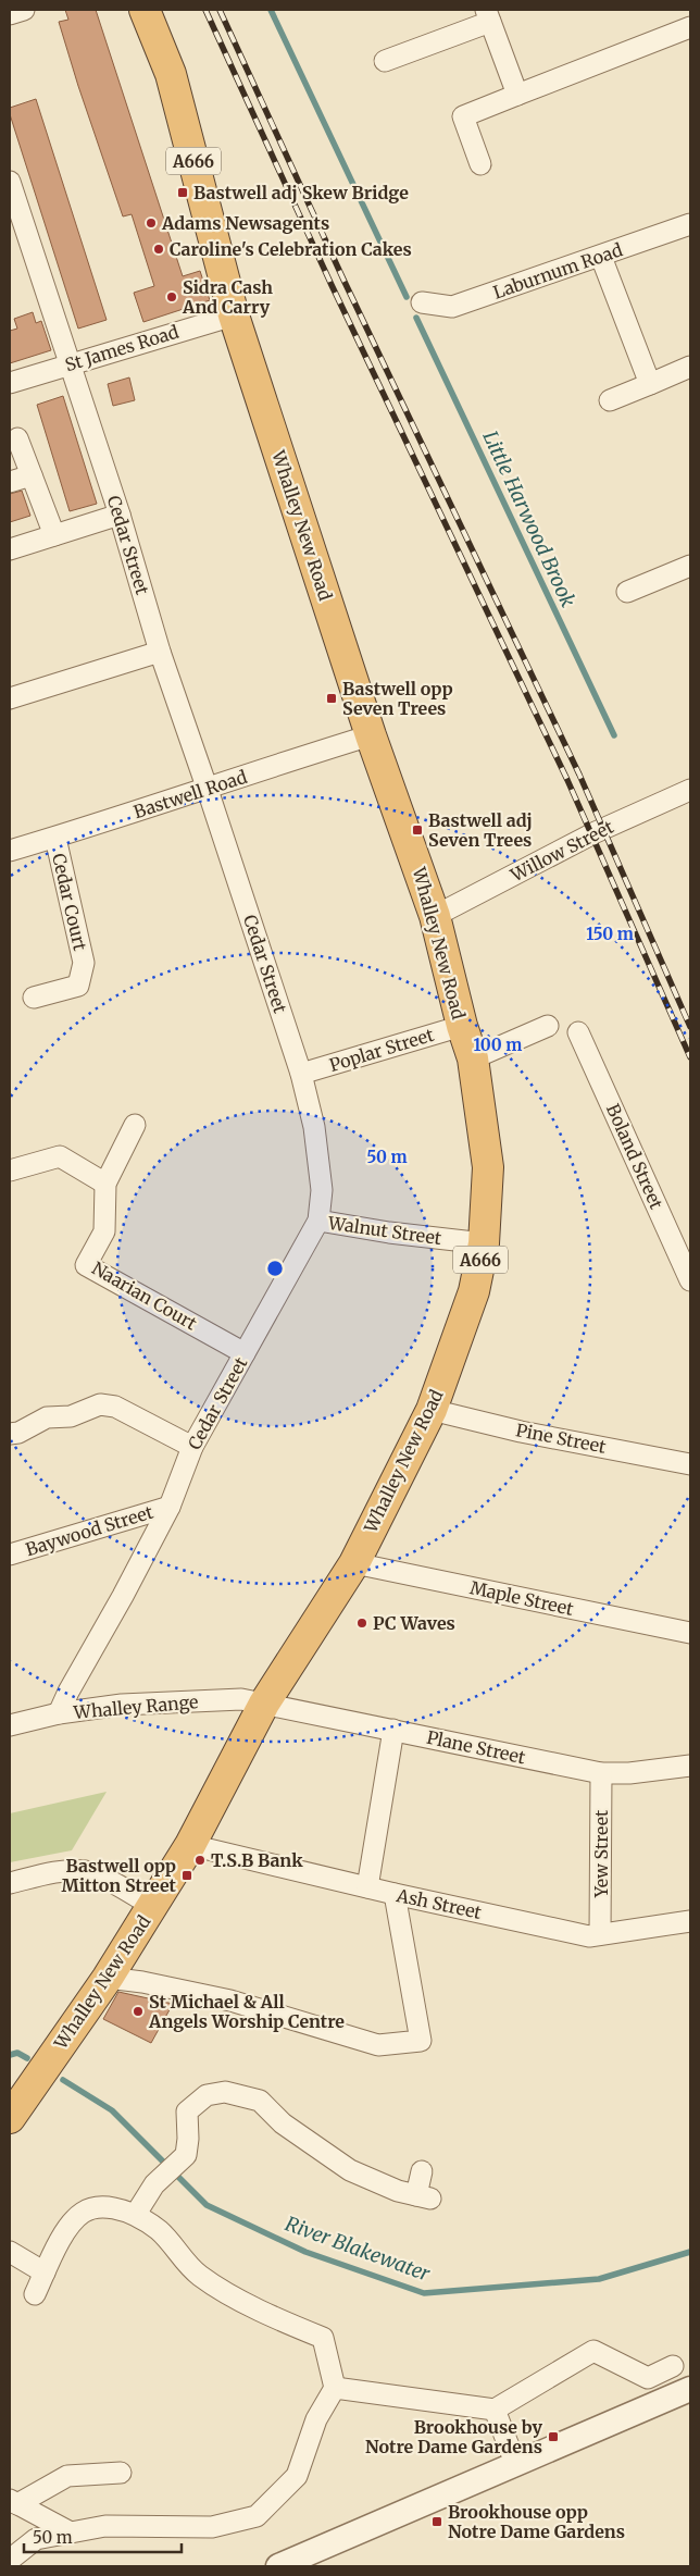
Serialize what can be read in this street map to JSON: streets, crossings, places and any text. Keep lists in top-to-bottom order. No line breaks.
{"streets":{"highway":["A666","Whalley New Road"],"street":["Laburnum Road","St James Road","Cedar Street","Bastwell Road","Willow Street","Cedar Court","Poplar Street","Boland Street","Walnut Street","Naarian Court","Pine Street","Baywood Street","Maple Street","Whalley Range","Plane Street","Yew Street","Ash Street"]},"crossings":[["St James Road","Whalley New Road"],["St James Road","Cedar Street"],["Whalley New Road","Bastwell Road"],["Whalley New Road","Willow Street"],["Whalley New Road","Poplar Street"],["Whalley New Road","Walnut Street"],["Whalley New Road","Pine Street"],["Whalley New Road","Maple Street"],["Whalley New Road","Whalley Range"],["Whalley New Road","Plane Street"],["Whalley New Road","Ash Street"],["Cedar Street","Bastwell Road"],["Cedar Street","Poplar Street"],["Cedar Street","Walnut Street"],["Cedar Street","Naarian Court"],["Cedar Street","Baywood Street"],["Cedar Street","Whalley Range"],["Bastwell Road","Cedar Court"],["Whalley Range","Plane Street"],["Plane Street","Yew Street"],["Yew Street","Ash Street"]],"water":["Little Harwood Brook","River Blakewater"],"places":{"transit":["Bastwell adj Skew Bridge","Bastwell opp Seven Trees","Bastwell adj Seven Trees","Bastwell opp Mitton Street","Brookhouse by Notre Dame Gardens","Brookhouse opp Notre Dame Gardens"],"other":["Adams Newsagents","Caroline's Celebration Cakes","Sidra Cash And Carry","PC Waves","T.S.B Bank","St Michael & All Angels Worship Centre"]},"scale_bar":"50 m","rings":["150 m","100 m","50 m"]}
